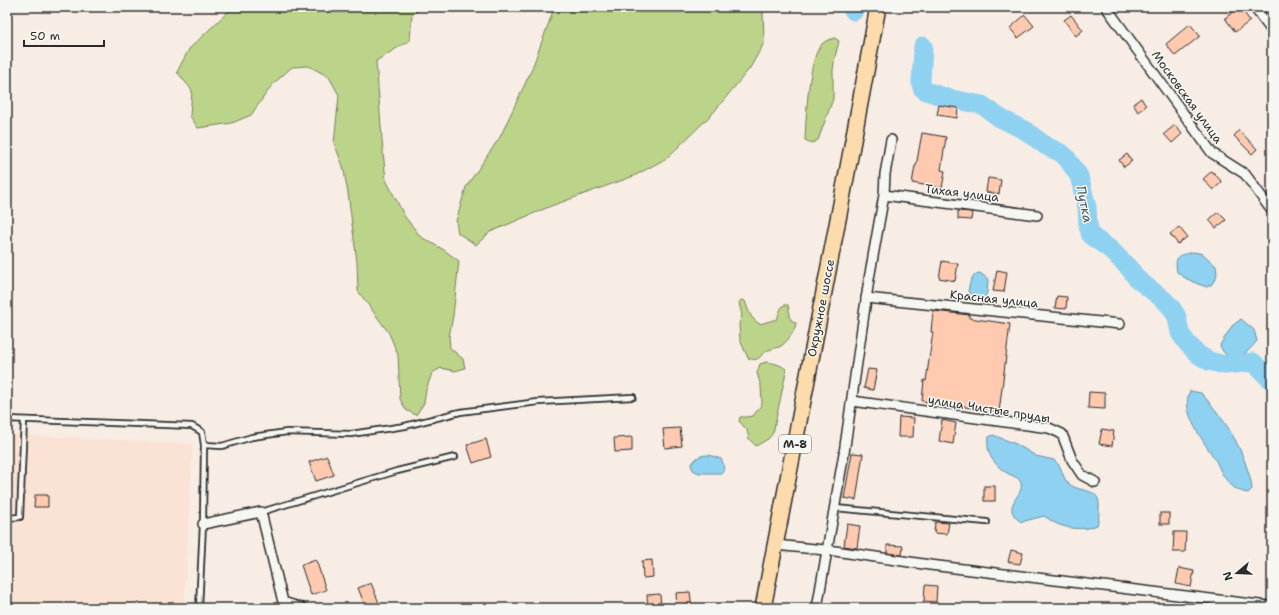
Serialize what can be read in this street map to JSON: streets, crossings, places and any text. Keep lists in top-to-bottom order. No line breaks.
{"streets":{"main road":["Окружное шоссе","М-8"],"street":["Московская улица","Тихая улица","Красная улица","улица Чистые пруды"]},"water":["Путка"],"scale_bar":"50 m","north":"left"}
